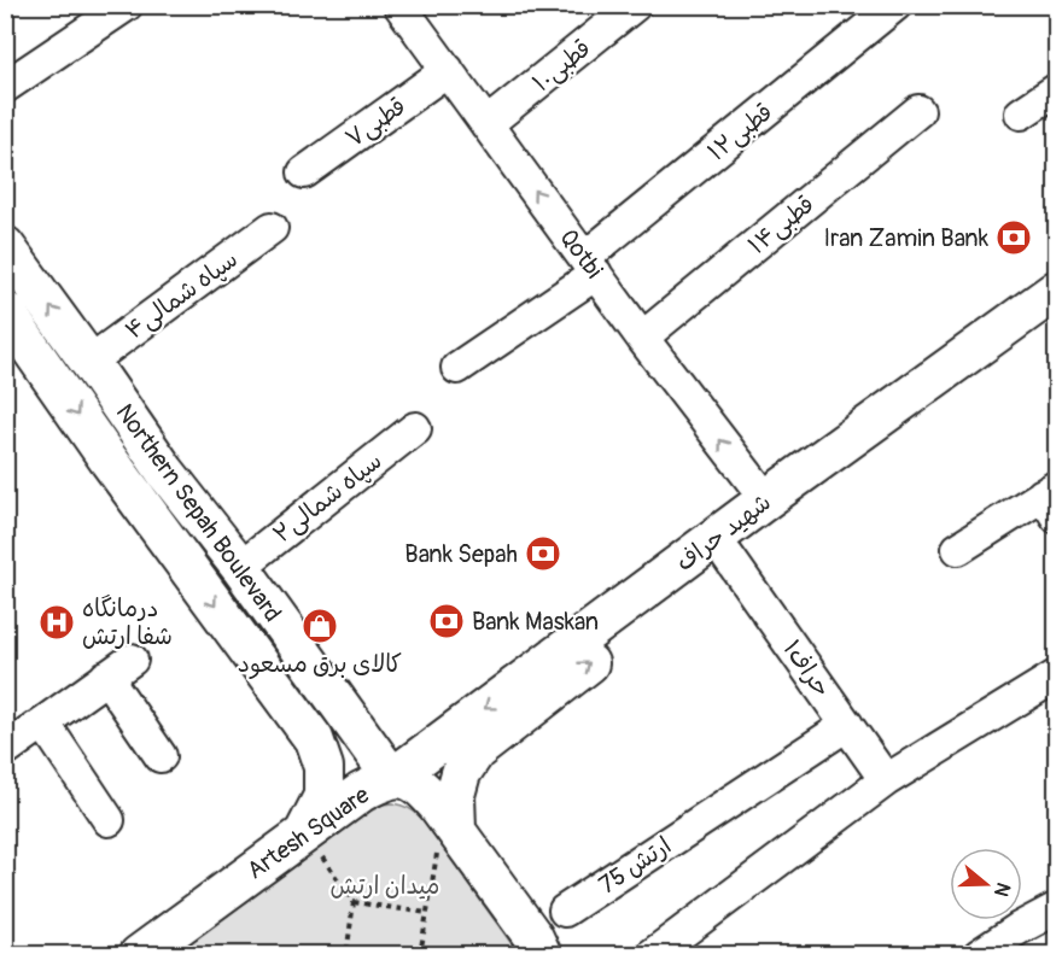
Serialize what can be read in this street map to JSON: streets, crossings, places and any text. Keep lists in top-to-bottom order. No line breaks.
{"streets":{"main road":["Northern Sepah Boulevard","شهید حراف","Artesh Square"],"street":["قطبی۱۰","قطبی۷","قطبی۱۲","قطبی۱۴","Qotbi","سپاه شمالی۴","سپاه شمالی۲","حراف۱","75 ارتش"]},"crossings":[["قطبی۱۰","Qotbi"],["قطبی۷","Qotbi"],["قطبی۱۲","Qotbi"],["قطبی۱۴","Qotbi"],["Qotbi","شهید حراف"],["سپاه شمالی۴","Northern Sepah Boulevard"],["سپاه شمالی۲","Northern Sepah Boulevard"],["Northern Sepah Boulevard","شهید حراف"],["Northern Sepah Boulevard","Artesh Square"],["شهید حراف","Artesh Square"],["حراف۱","75 ارتش"]],"one_way":["Qotbi"],"parks":["میدان ارتش"],"places":{"bank":["Iran Zamin Bank","Bank Sepah","Bank Maskan"],"hospital":["درمانگاه شفا ارتش"],"shop":["کالای برق مسعود"]},"north":"right"}
